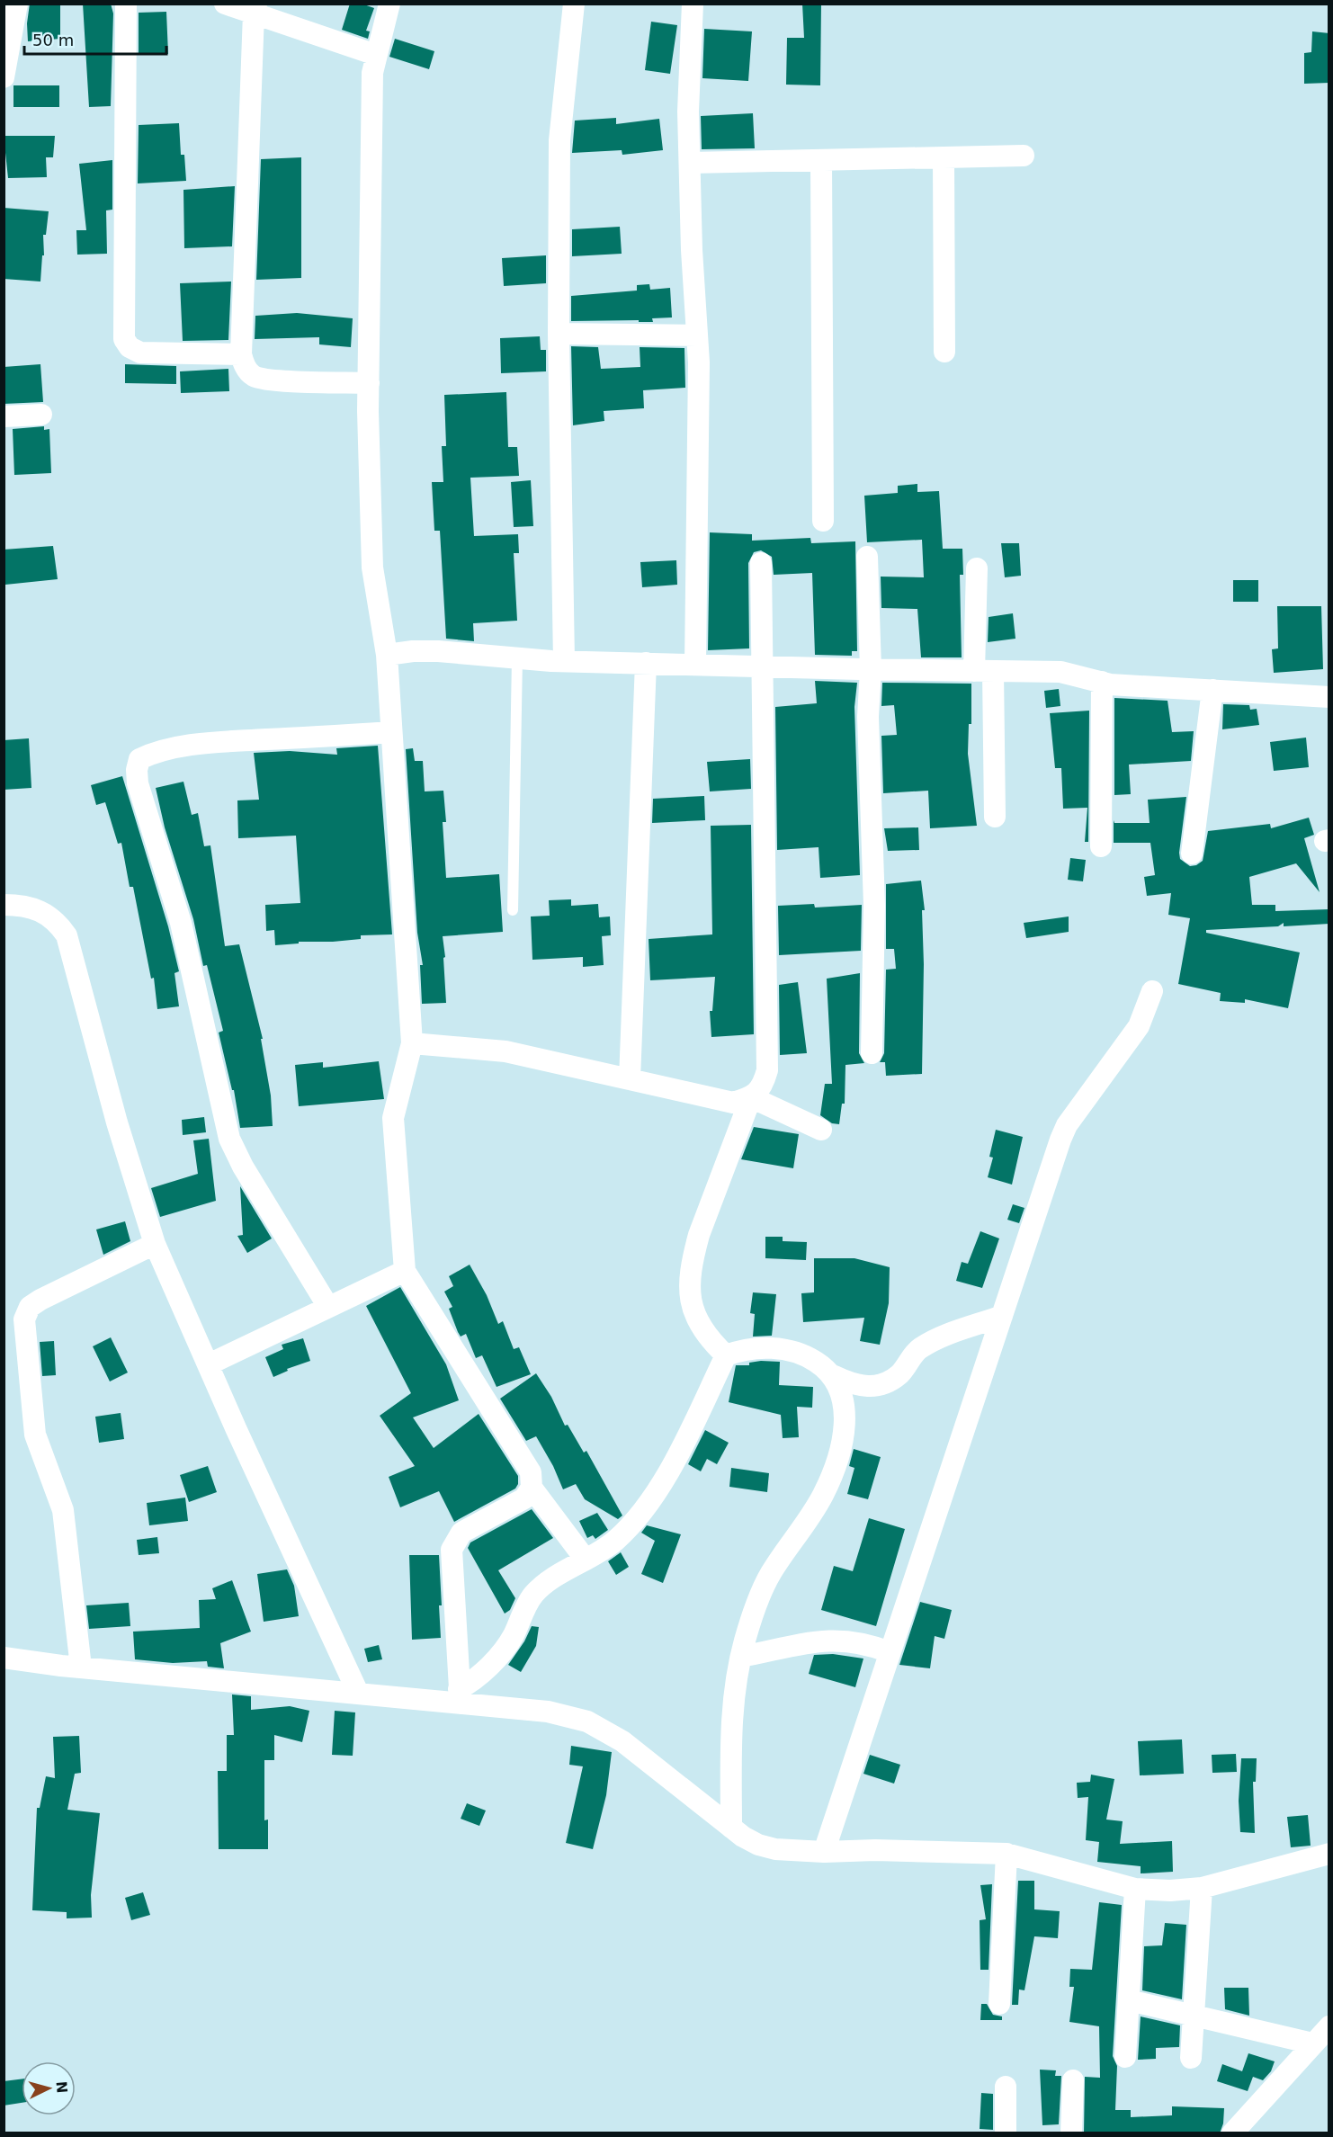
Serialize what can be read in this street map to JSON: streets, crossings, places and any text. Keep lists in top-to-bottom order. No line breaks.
{"scale_bar":"50 m","north":"right"}
